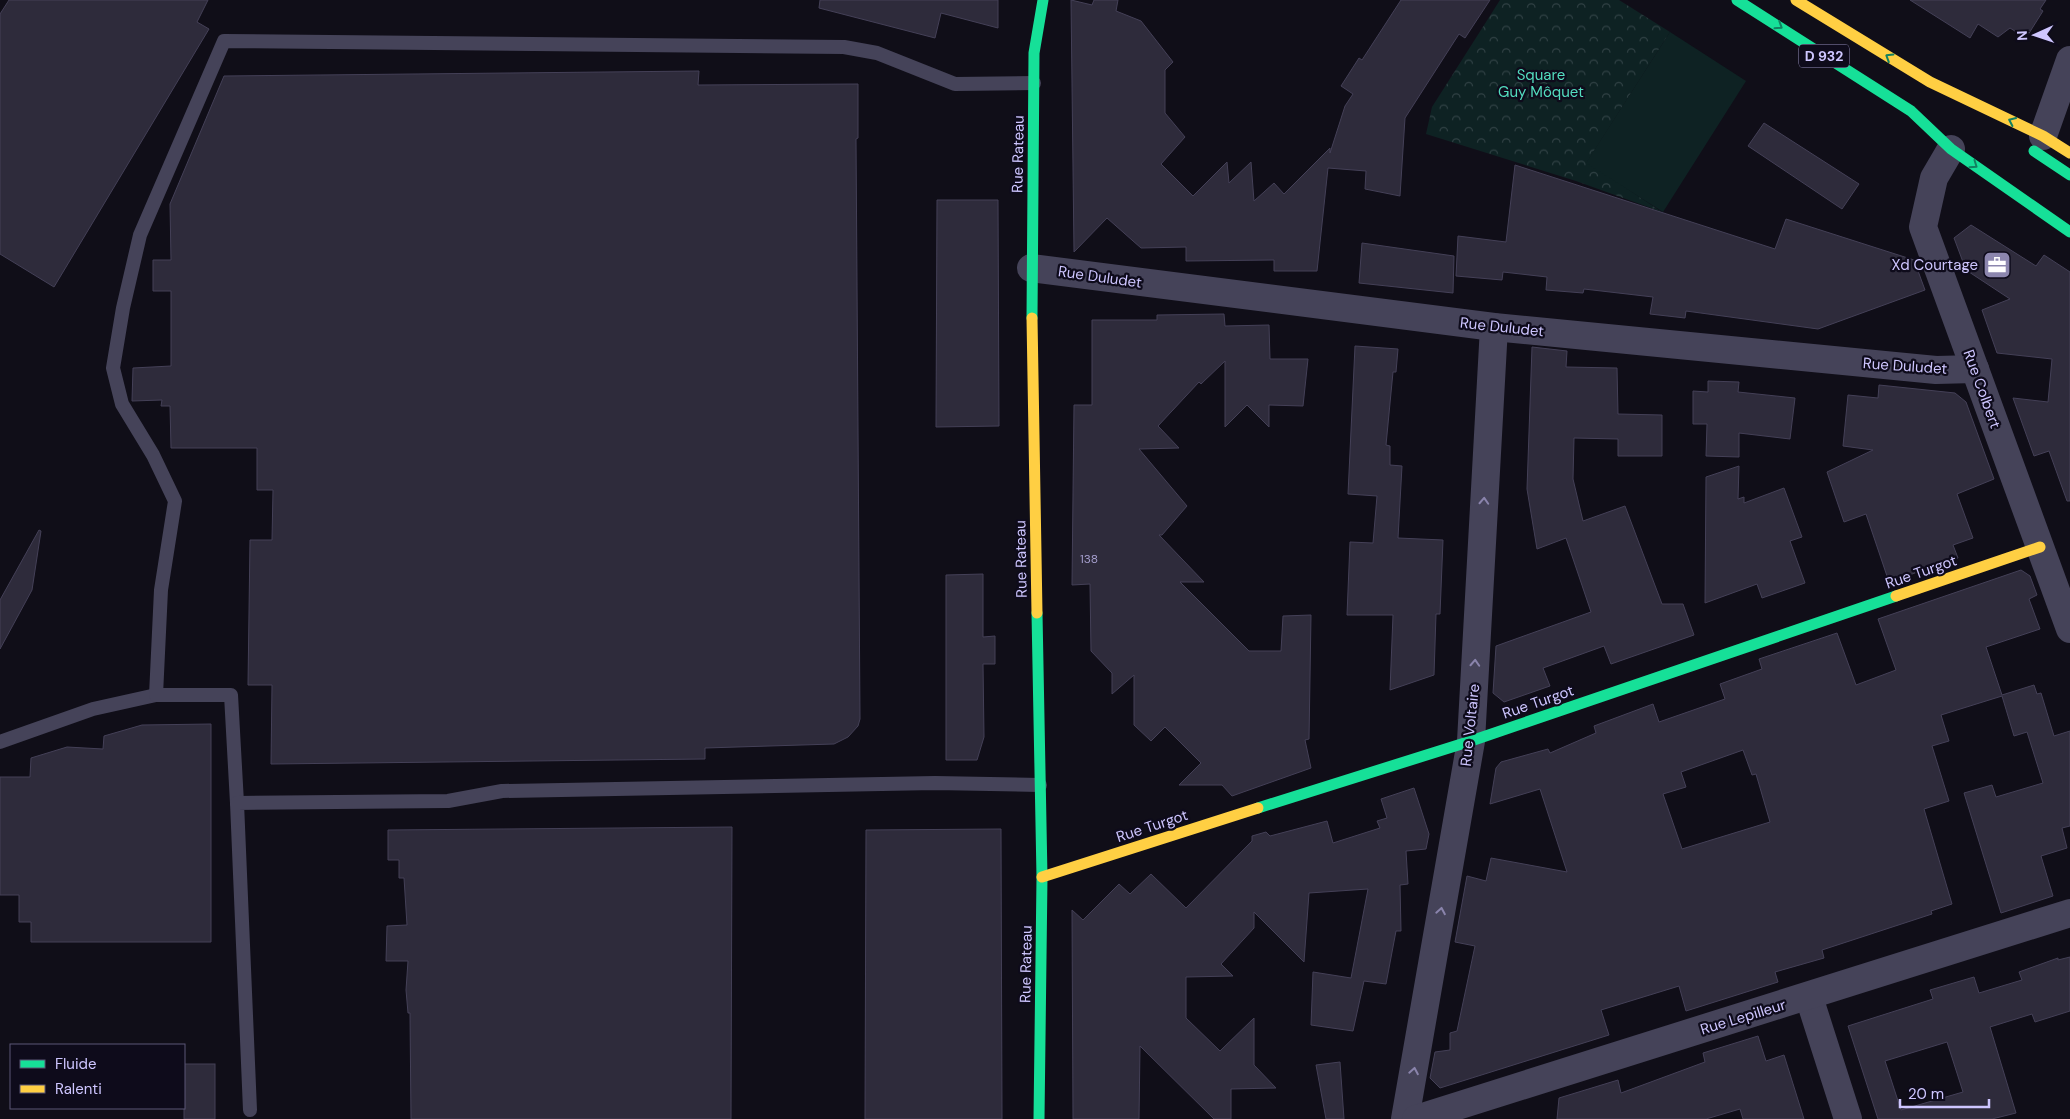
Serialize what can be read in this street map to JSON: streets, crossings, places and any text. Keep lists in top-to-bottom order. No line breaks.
{"streets":{"street":["D 932","Rue Rateau","Rue Duludet","Rue Colbert","Rue Turgot","Rue Voltaire","Rue Lepilleur"]},"crossings":[["D 932","Rue Colbert"],["Rue Rateau","Rue Duludet"],["Rue Rateau","Rue Turgot"],["Rue Duludet","Rue Colbert"],["Rue Duludet","Rue Voltaire"],["Rue Colbert","Rue Turgot"],["Rue Turgot","Rue Voltaire"]],"one_way":["Rue Voltaire"],"parks":["Square Guy Môquet"],"places":{"office":["Xd Courtage"]},"house_numbers":["138"],"legend":["Fluide","Ralenti"],"scale_bar":"20 m","north":"left"}
